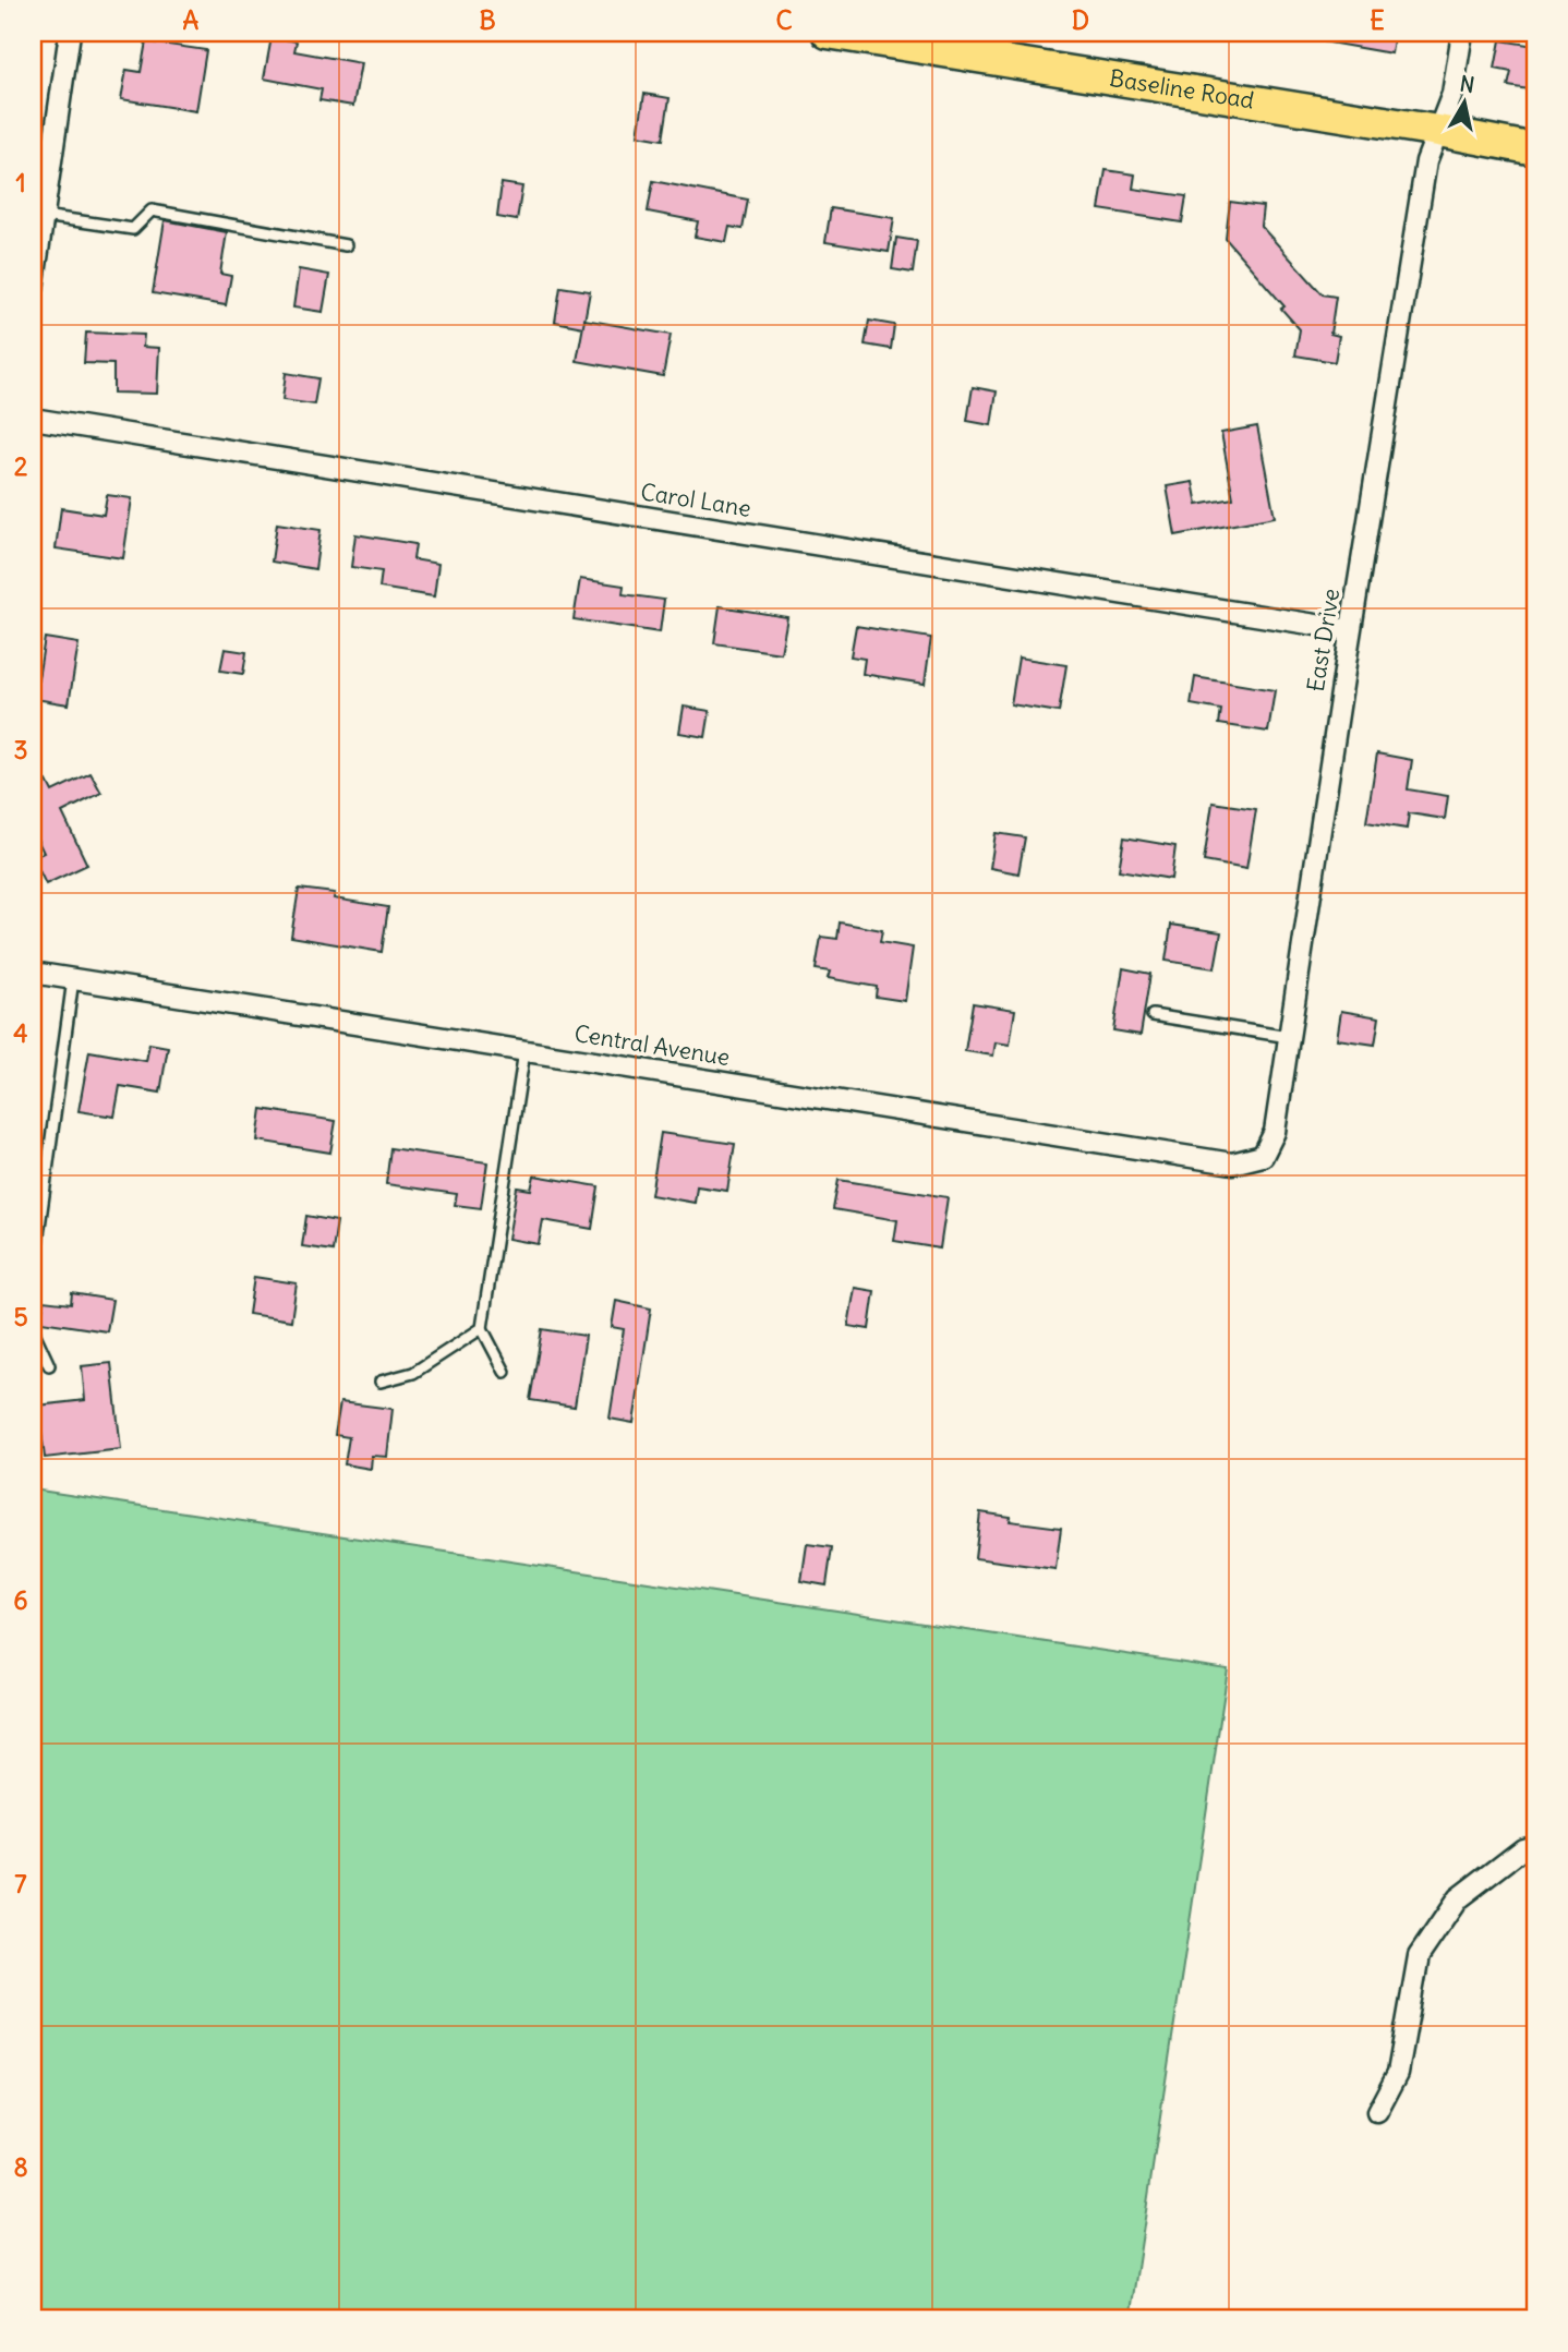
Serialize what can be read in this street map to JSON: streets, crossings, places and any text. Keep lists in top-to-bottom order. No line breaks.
{"streets":{"main road":["Baseline Road"],"street":["Carol Lane","East Drive","Central Avenue"]},"crossings":[["Baseline Road","East Drive"],["Carol Lane","East Drive"],["East Drive","Central Avenue"]],"north":"top","grid":{"columns":["A","B","C","D","E"],"rows":["1","2","3","4","5","6","7","8"]}}
